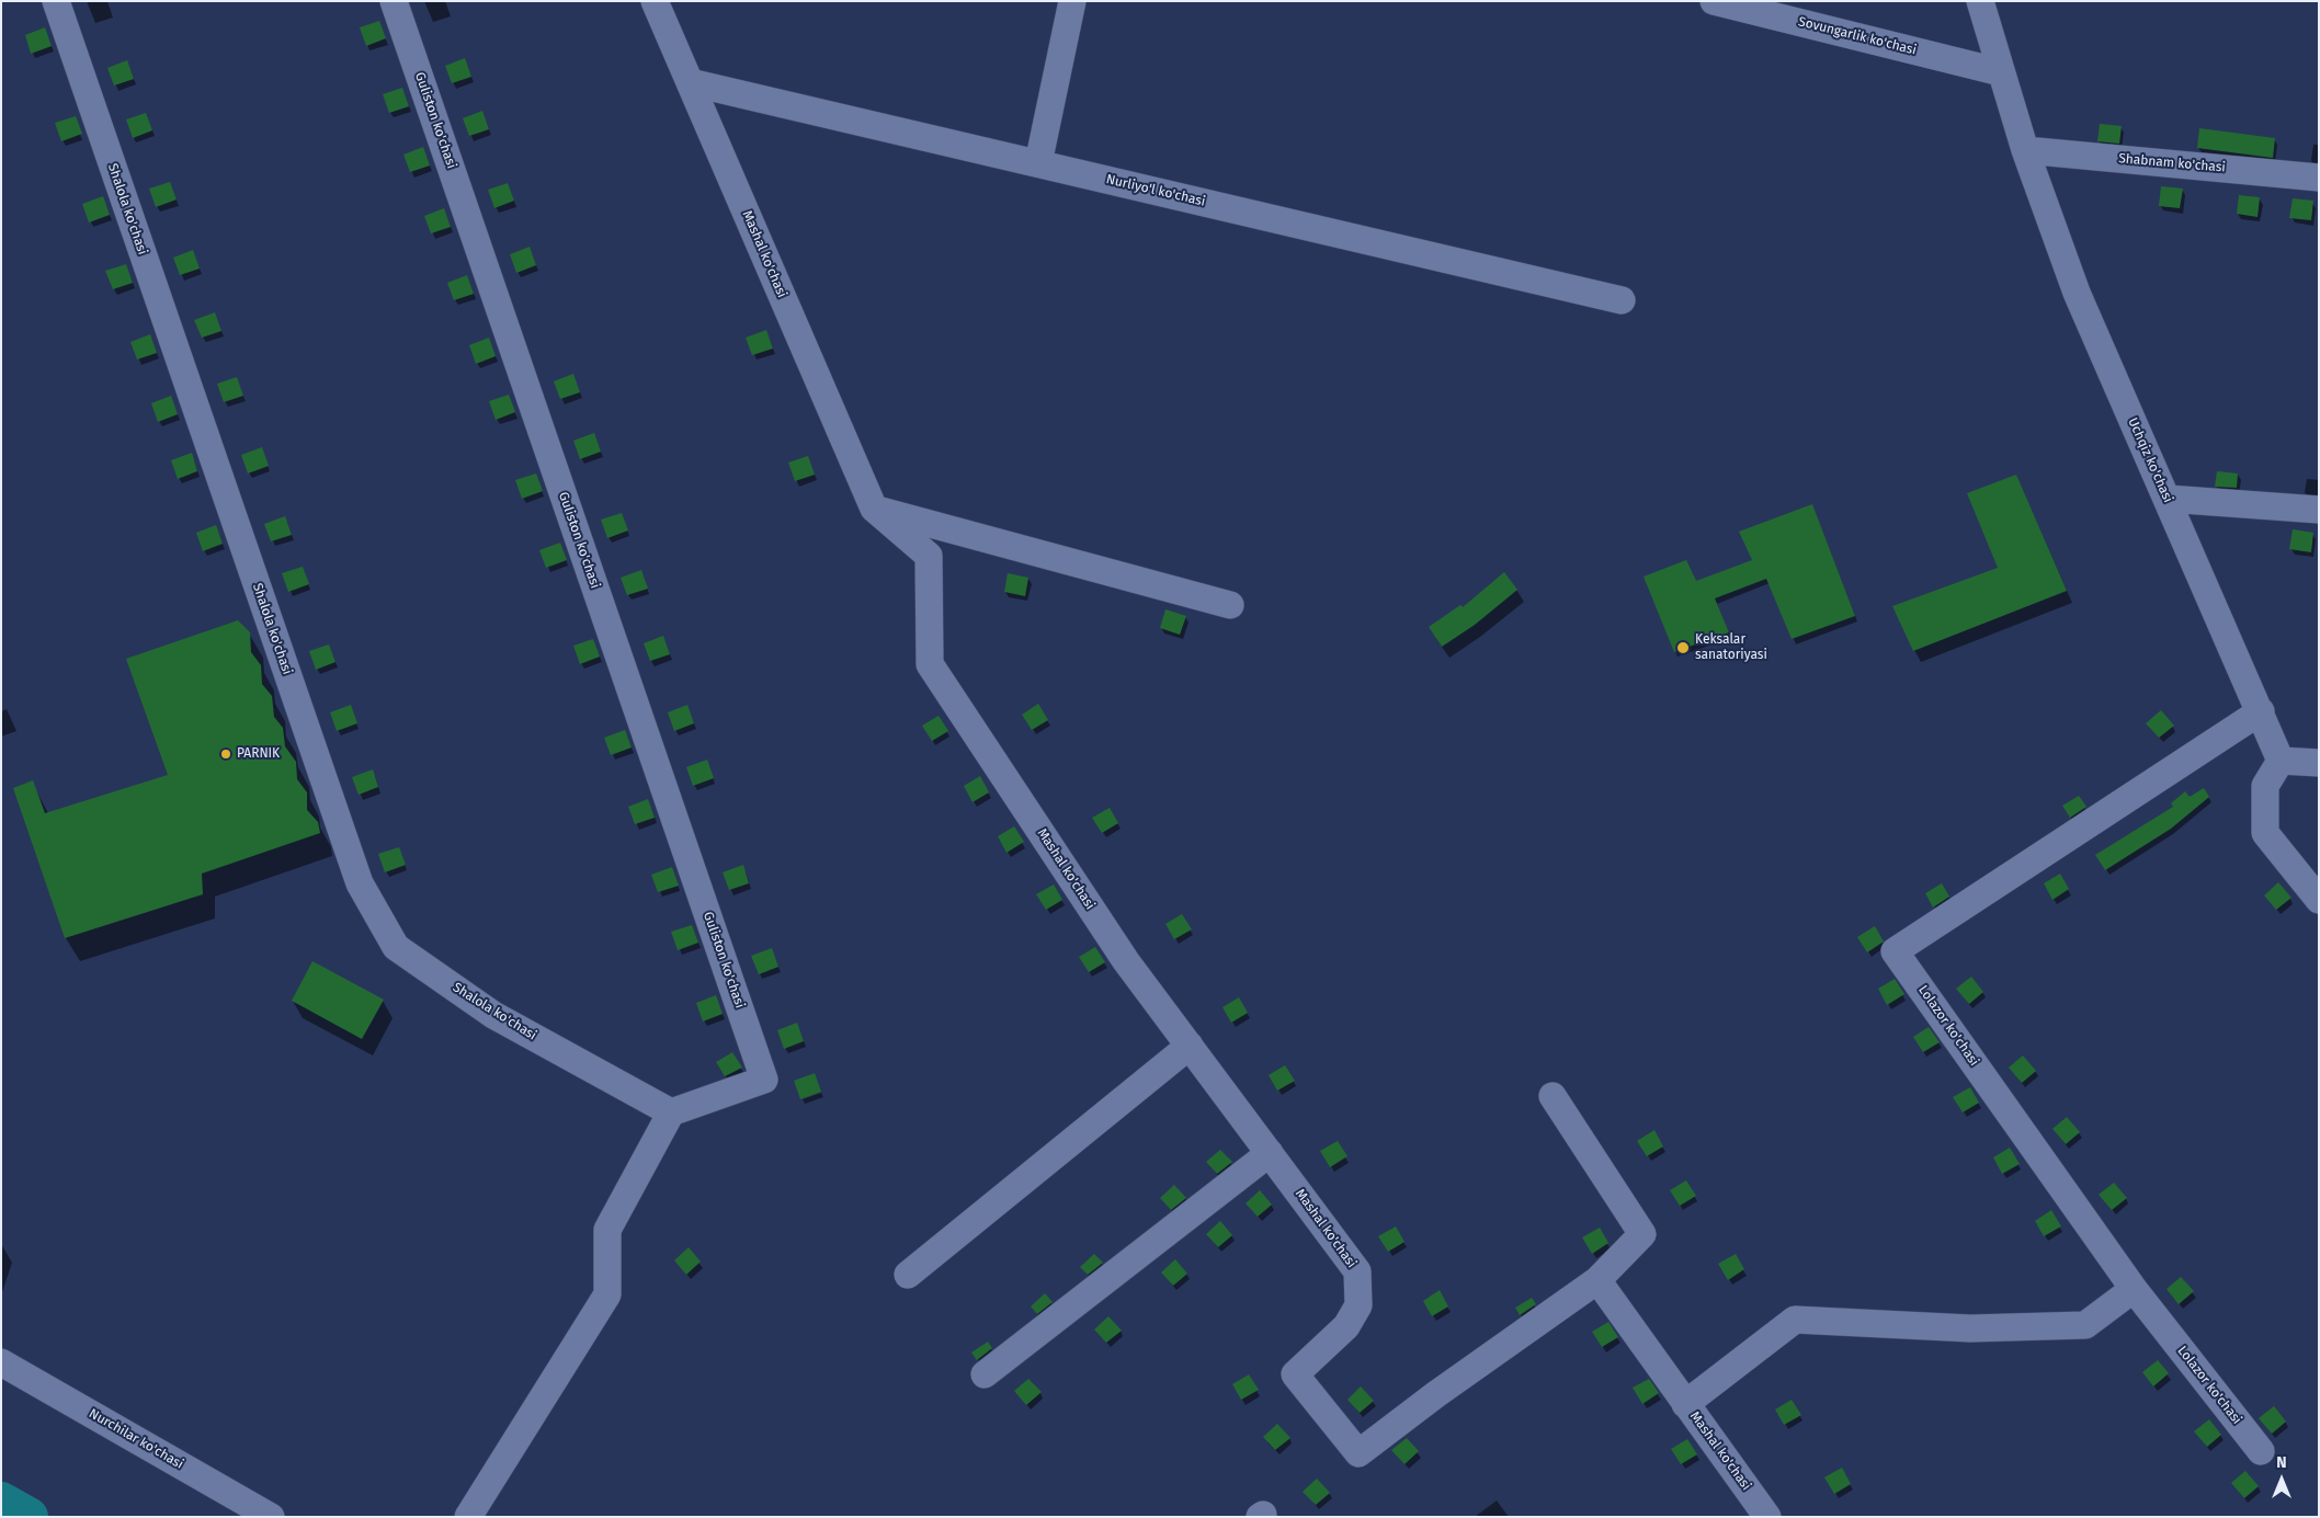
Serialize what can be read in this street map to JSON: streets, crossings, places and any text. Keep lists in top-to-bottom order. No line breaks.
{"streets":{"street":["Sovungarlik ko'chasi","Guliston ko'chasi","Shabnam ko'chasi","Nurliyo'l ko'chasi","Shalola ko'chasi","Mashal ko'chasi","Uchqiz ko'chasi","Lolazor ko'chasi","Nurchilar ko'chasi"]},"crossings":[["Sovungarlik ko'chasi","Uchqiz ko'chasi"],["Guliston ko'chasi","Shalola ko'chasi"],["Shabnam ko'chasi","Uchqiz ko'chasi"],["Nurliyo'l ko'chasi","Mashal ko'chasi"],["Uchqiz ko'chasi","Lolazor ko'chasi"]],"places":["Keksalar sanatoriyasi","PARNIK"],"north":"top"}
